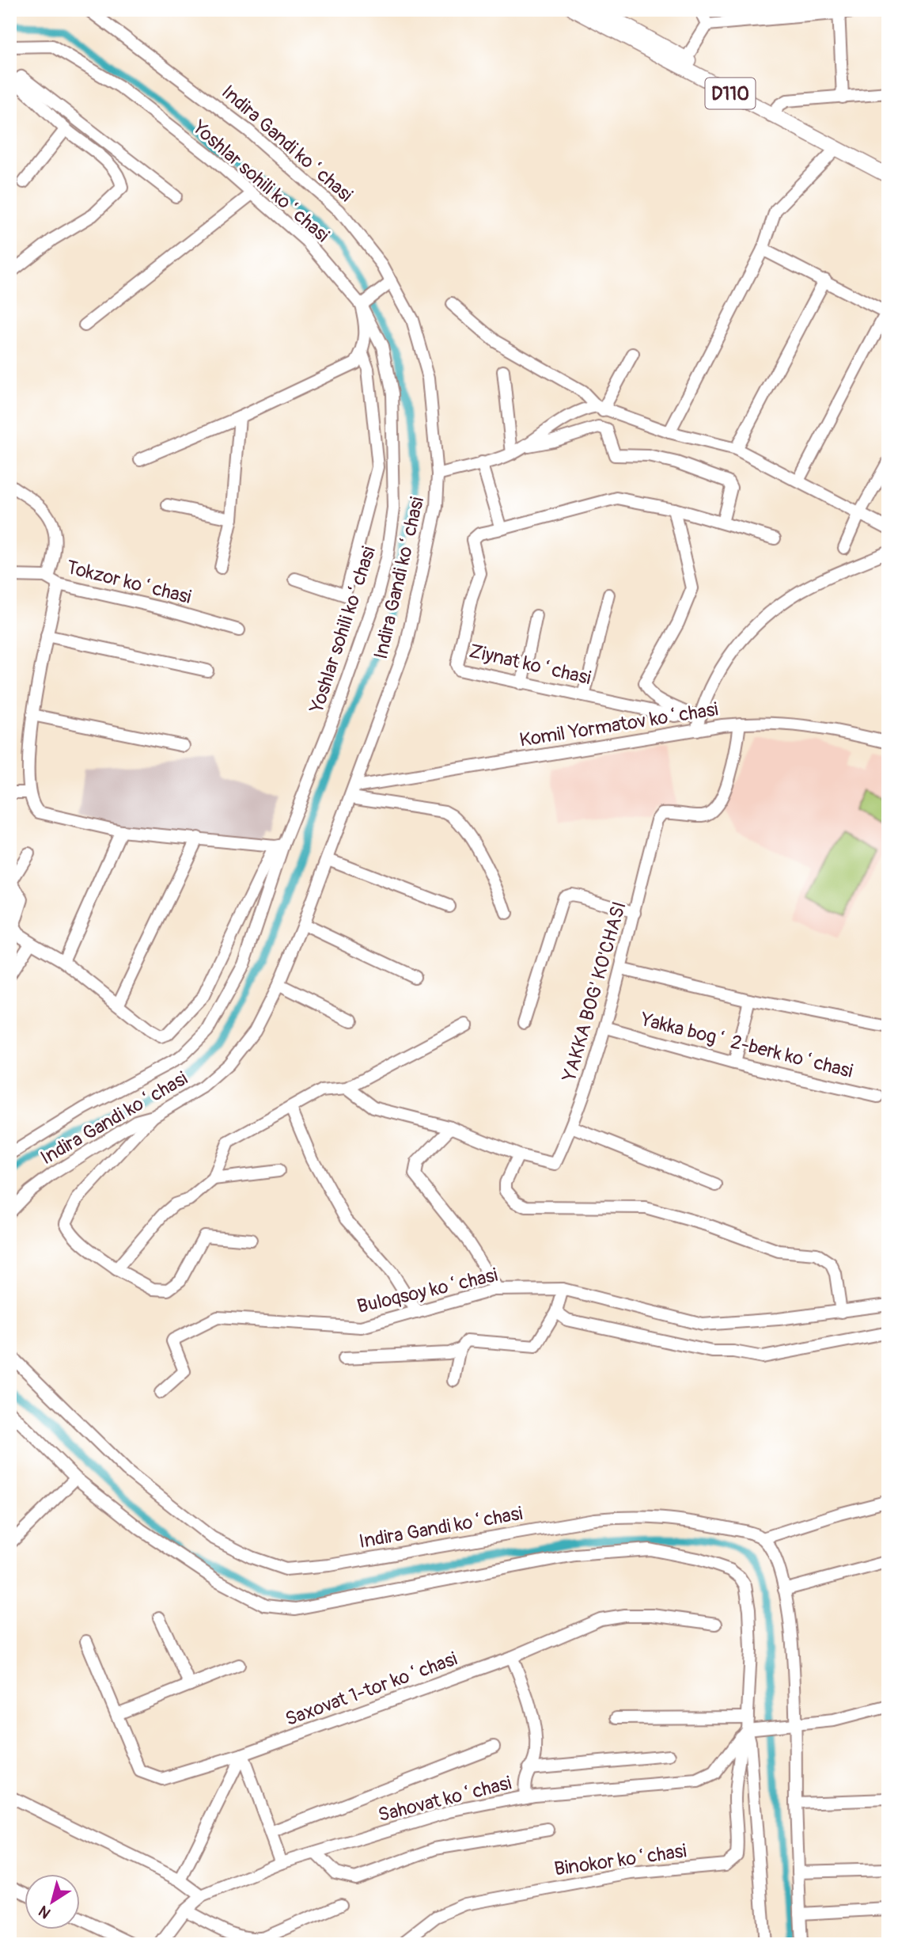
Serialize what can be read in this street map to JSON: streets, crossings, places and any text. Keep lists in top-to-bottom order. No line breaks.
{"streets":{"main road":["D110"],"street":["Indira Gandi koʻchasi","Yoshlar sohili koʻchasi","Tokzor koʻchasi","Ziynat koʻchasi","Komil Yormatov koʻchasi","YAKKA BOG' KO'CHASI","Yakka bogʻ 2-berk koʻchasi","Buloqsoy koʻchasi","Saxovat 1-tor koʻchasi","Sahovat koʻchasi","Binokor koʻchasi"]},"crossings":[["Indira Gandi koʻchasi","Komil Yormatov koʻchasi"],["Ziynat koʻchasi","Komil Yormatov koʻchasi"],["Komil Yormatov koʻchasi","YAKKA BOG' KO'CHASI"],["YAKKA BOG' KO'CHASI","Yakka bogʻ 2-berk koʻchasi"],["Sahovat koʻchasi","Binokor koʻchasi"]],"north":"bottom left"}
